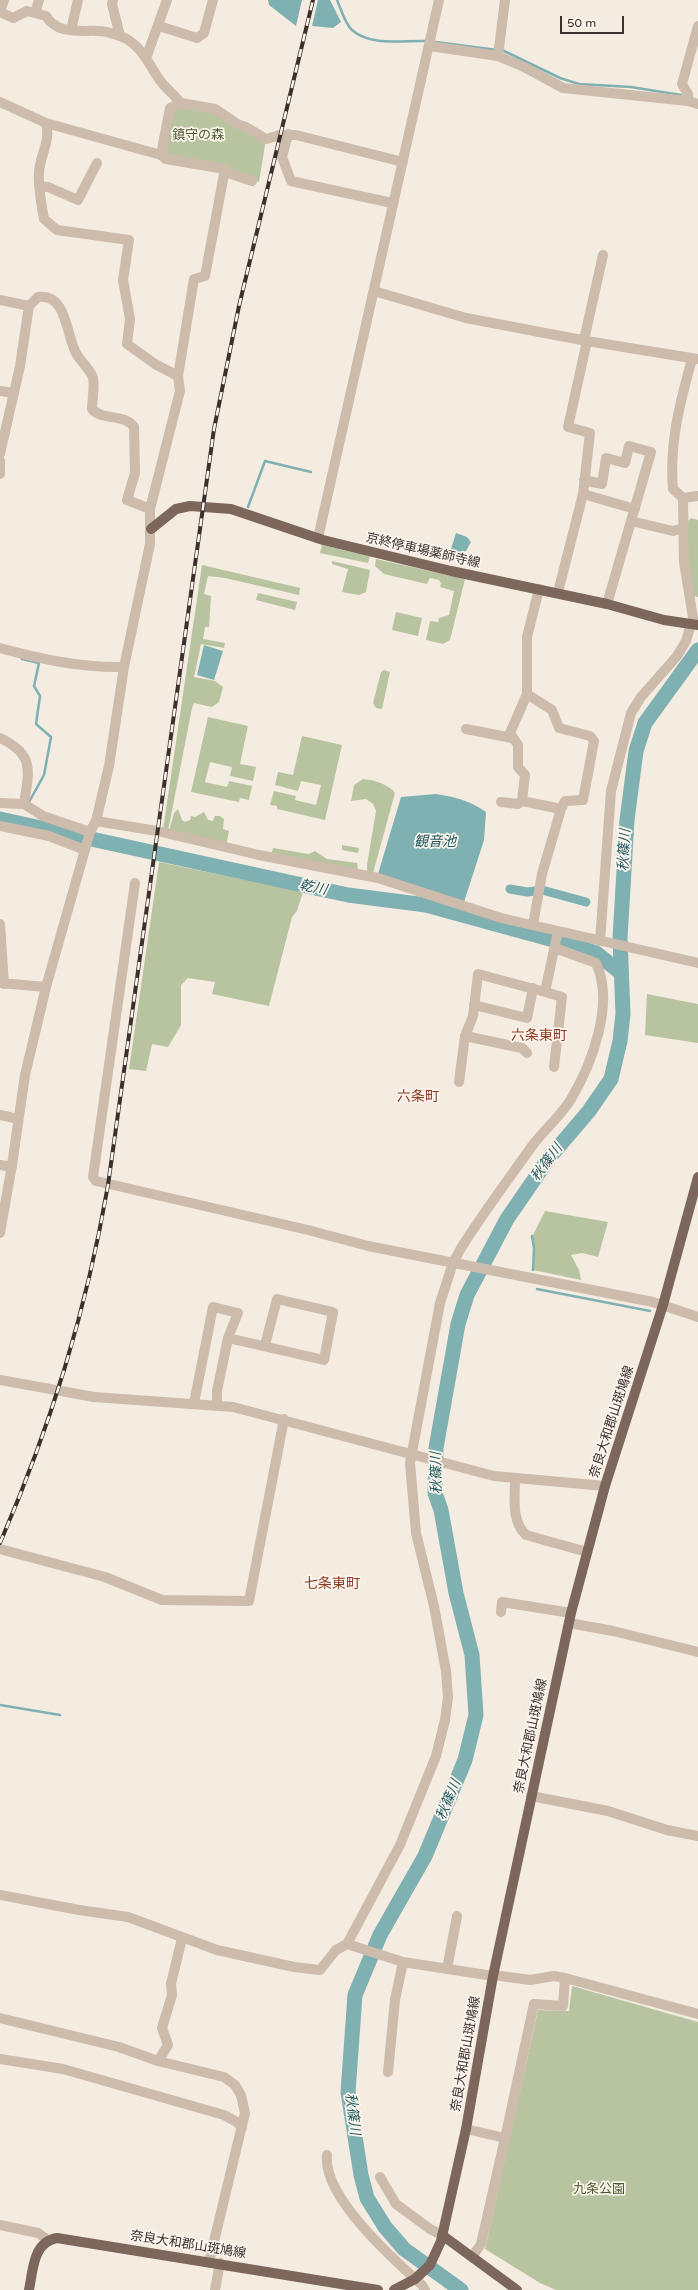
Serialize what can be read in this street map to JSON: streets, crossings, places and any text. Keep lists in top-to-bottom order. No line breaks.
{"streets":{"main road":["京終停車場薬師寺線","奈良大和郡山斑鳩線"]},"districts":["六条東町","六条町","七条東町"],"water":["観音池","秋篠川","乾川"],"parks":["鎮守の森","九条公園"],"scale_bar":"50 m"}
